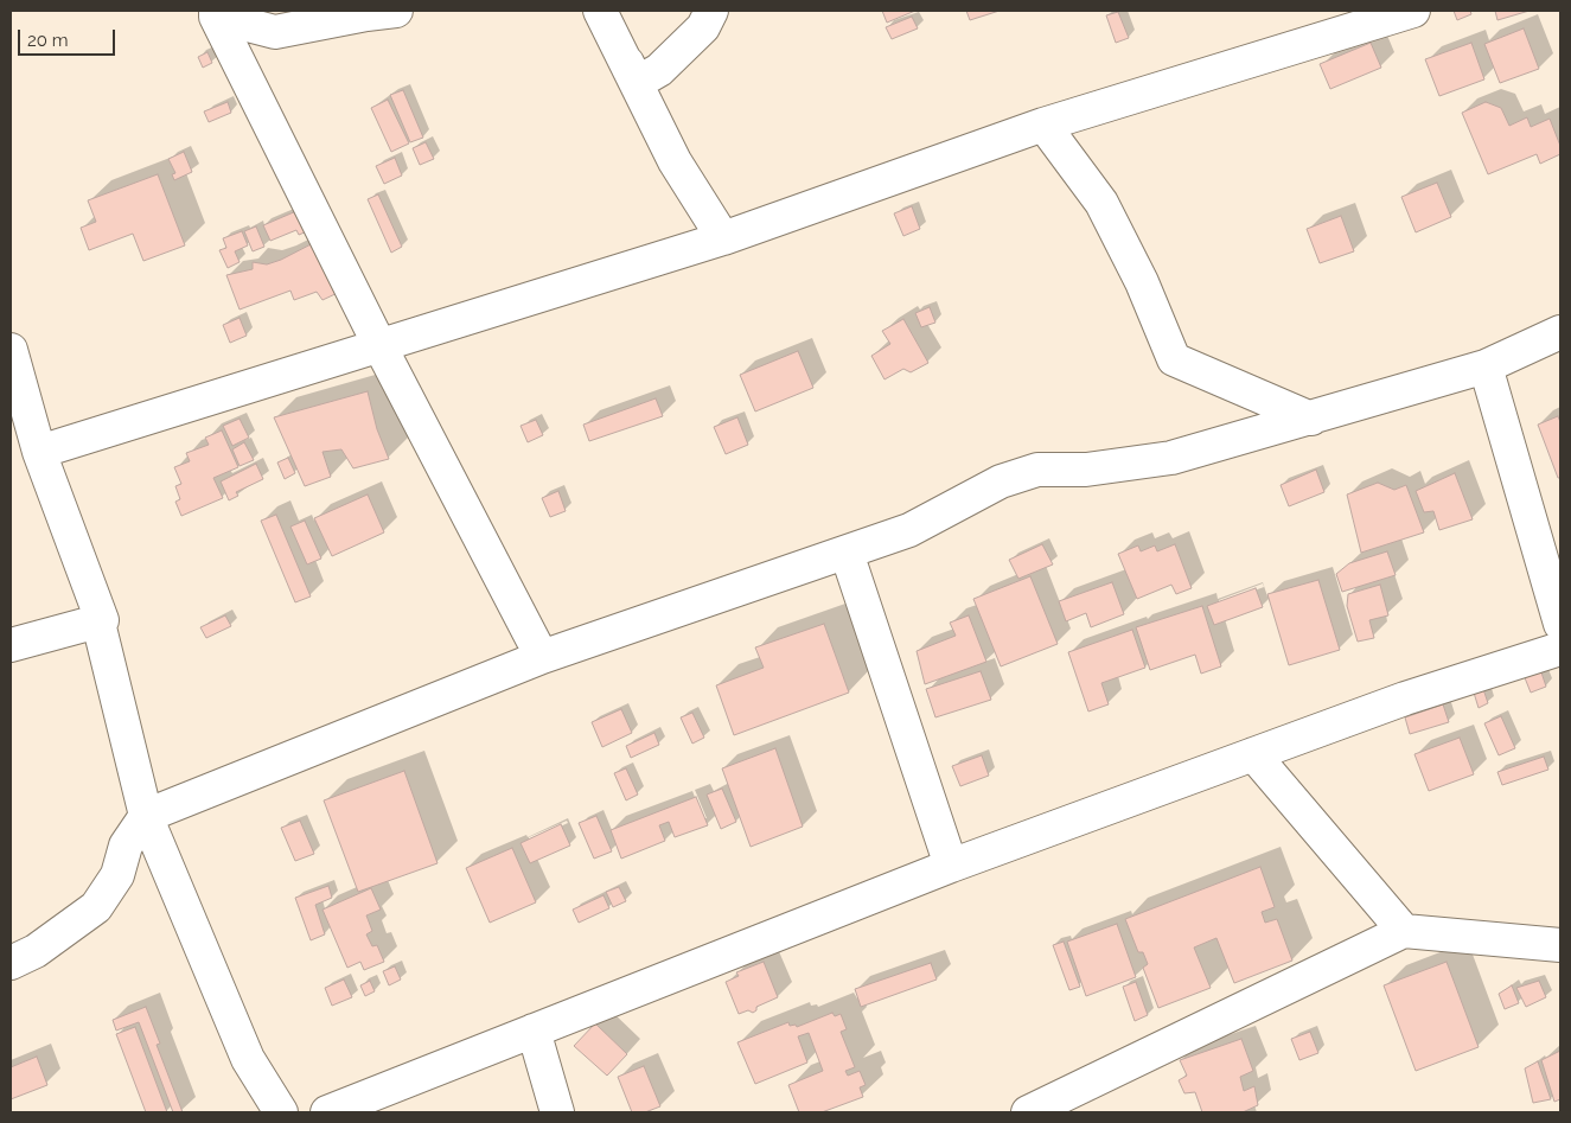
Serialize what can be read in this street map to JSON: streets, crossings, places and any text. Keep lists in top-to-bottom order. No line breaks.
{"scale_bar":"20 m"}
